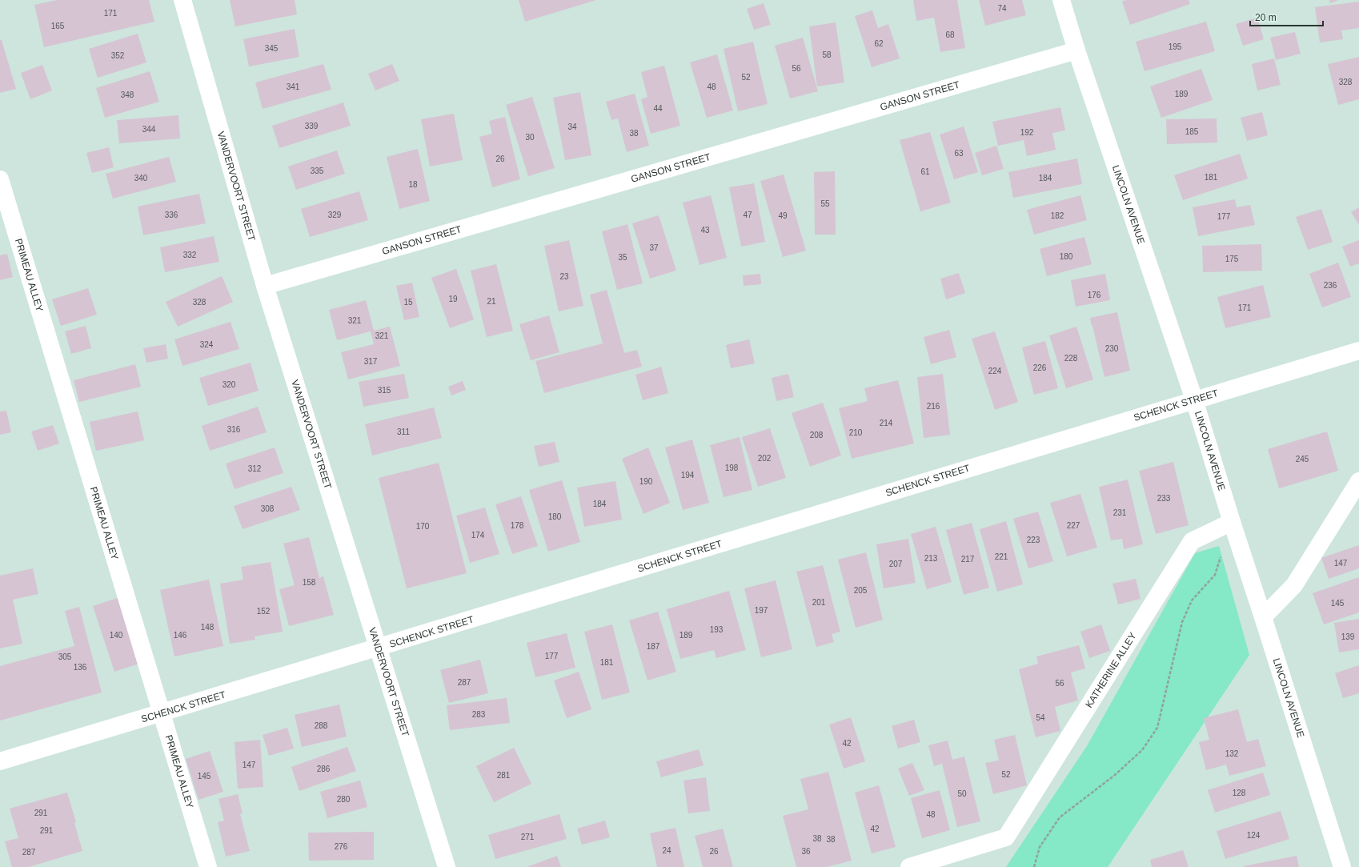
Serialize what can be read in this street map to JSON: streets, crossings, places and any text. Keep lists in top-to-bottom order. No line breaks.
{"streets":{"street":["GANSON STREET","VANDERVOORT STREET","LINCOLN AVENUE","PRIMEAU ALLEY","SCHENCK STREET","KATHERINE ALLEY"]},"crossings":[["GANSON STREET","VANDERVOORT STREET"],["GANSON STREET","LINCOLN AVENUE"],["VANDERVOORT STREET","SCHENCK STREET"],["LINCOLN AVENUE","SCHENCK STREET"],["LINCOLN AVENUE","KATHERINE ALLEY"],["PRIMEAU ALLEY","SCHENCK STREET"]],"house_numbers":["74","171","165","68","62","195","345","58","352","56","52","328","341","48","189","348","44","339","34","344","185","192","38","30","63","26","335","61","181","340","184","18","55","336","329","47","49","182","177","43","37","332","180","35","175","23","236","176","19","21","328","15","171","321","321","324","230","228","317","226","224","320","315","216","214","316","311","210","208","202","245","198","312","194","190","233","184","308","231","180","178","227","170","174","223","221","213","217","147","207","158","205","201","145","197","152","148","193","140","146","189","139","187","177","305","181","136","287","56","283","54","288","42","132","147","286","52","281","145","128","50","280","291","48","42","291","124","271","38","38","276","24","26","36","287"],"scale_bar":"20 m"}
